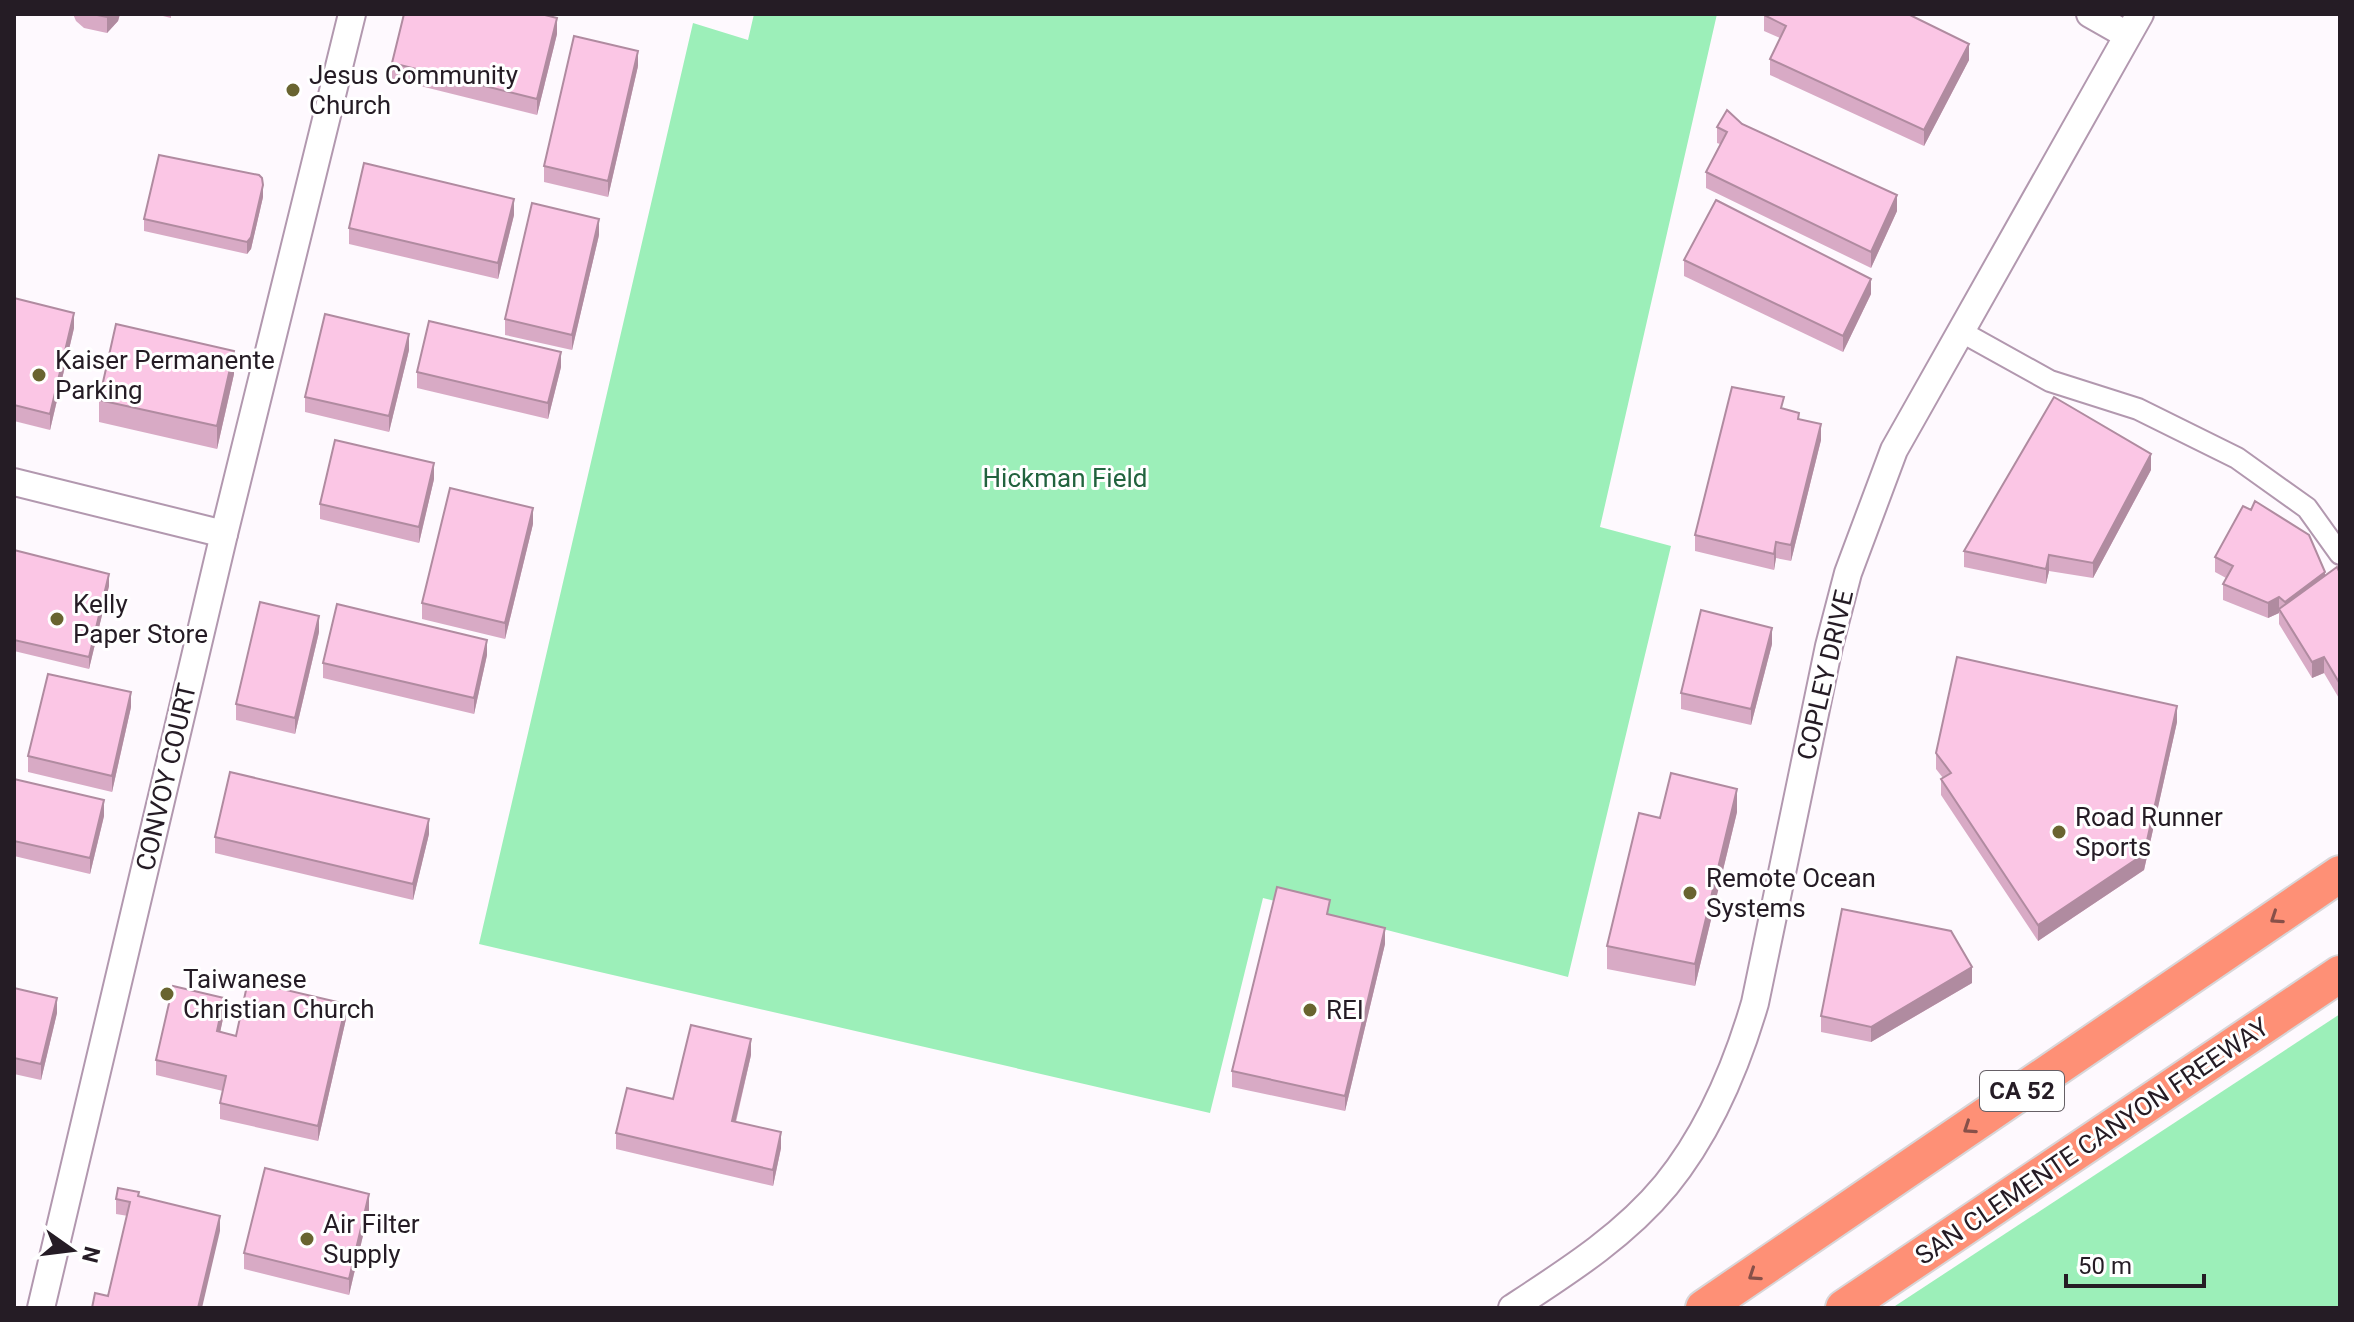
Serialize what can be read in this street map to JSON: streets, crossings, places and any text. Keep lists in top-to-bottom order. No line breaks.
{"streets":{"highway":["CA 52","SAN CLEMENTE CANYON FREEWAY"],"street":["COPLEY DRIVE","CONVOY COURT"]},"parks":["Hickman Field"],"places":["Jesus Community Church","Kaiser Permanente Parking","Kelly Paper Store","Road Runner Sports","Remote Ocean Systems","Taiwanese Christian Church","REI","Air Filter Supply"],"scale_bar":"50 m","north":"right"}
